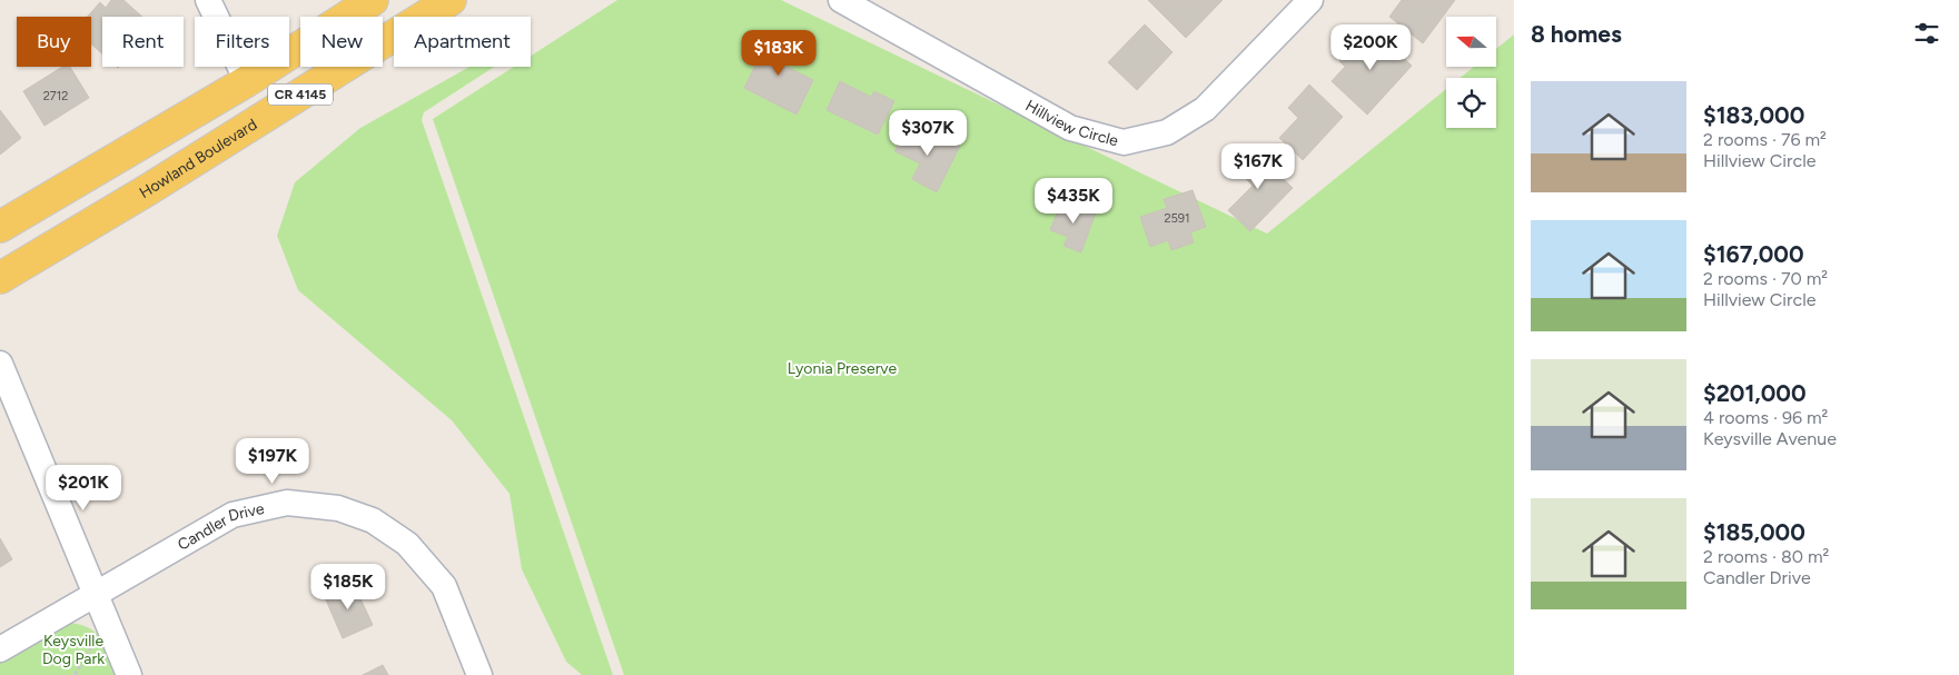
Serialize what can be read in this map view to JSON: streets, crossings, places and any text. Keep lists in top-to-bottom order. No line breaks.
{"streets":{"main road":["CR 4145","Howland Boulevard"],"street":["Hillview Circle","Candler Drive"]},"parks":["Lyonia Preserve","Keysville Dog Park"],"house_numbers":["2712","2591"],"north":"left","page":{"heading":"8 homes","chip":["Buy","Rent","Filters","New","Apartment"],"price":["$200K","$183K","$307K","$167K","$435K","$197K","$201K","$185K"],"list":[{"name":"$183,000","note":"2 rooms · 76 m² · Hillview Circle"},{"name":"$167,000","note":"2 rooms · 70 m² · Hillview Circle"},{"name":"$201,000","note":"4 rooms · 96 m² · Keysville Avenue"},{"name":"$185,000","note":"2 rooms · 80 m² · Candler Drive"}]}}
